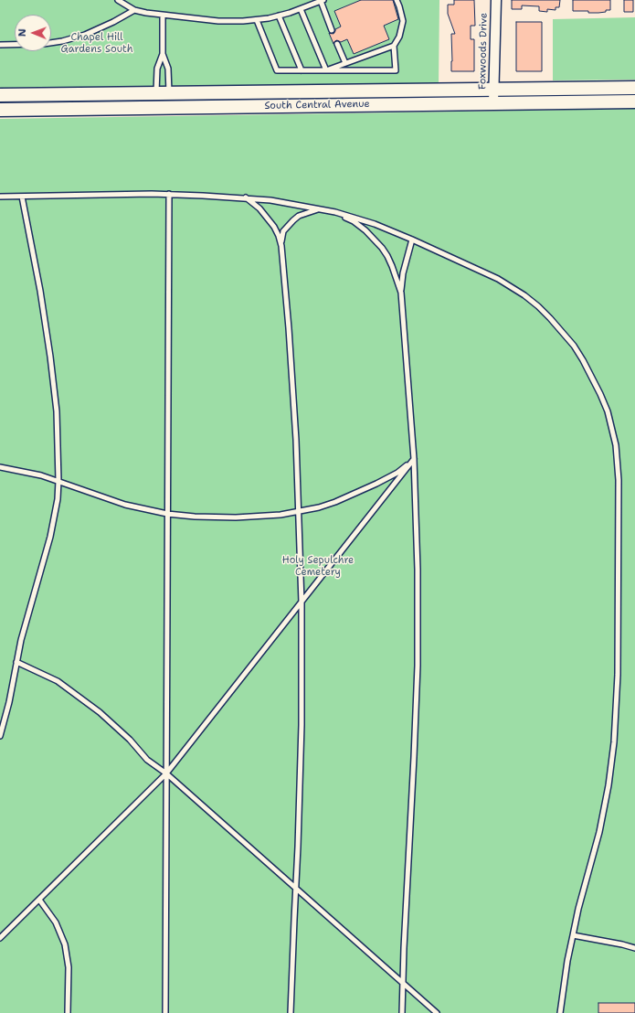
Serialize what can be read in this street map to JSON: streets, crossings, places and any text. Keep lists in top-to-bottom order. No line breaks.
{"streets":{"street":["Foxwoods Drive","South Central Avenue"]},"crossings":[["Foxwoods Drive","South Central Avenue"]],"parks":["Chapel Hill Gardens South","Holy Sepulchre Cemetery"],"north":"left"}
